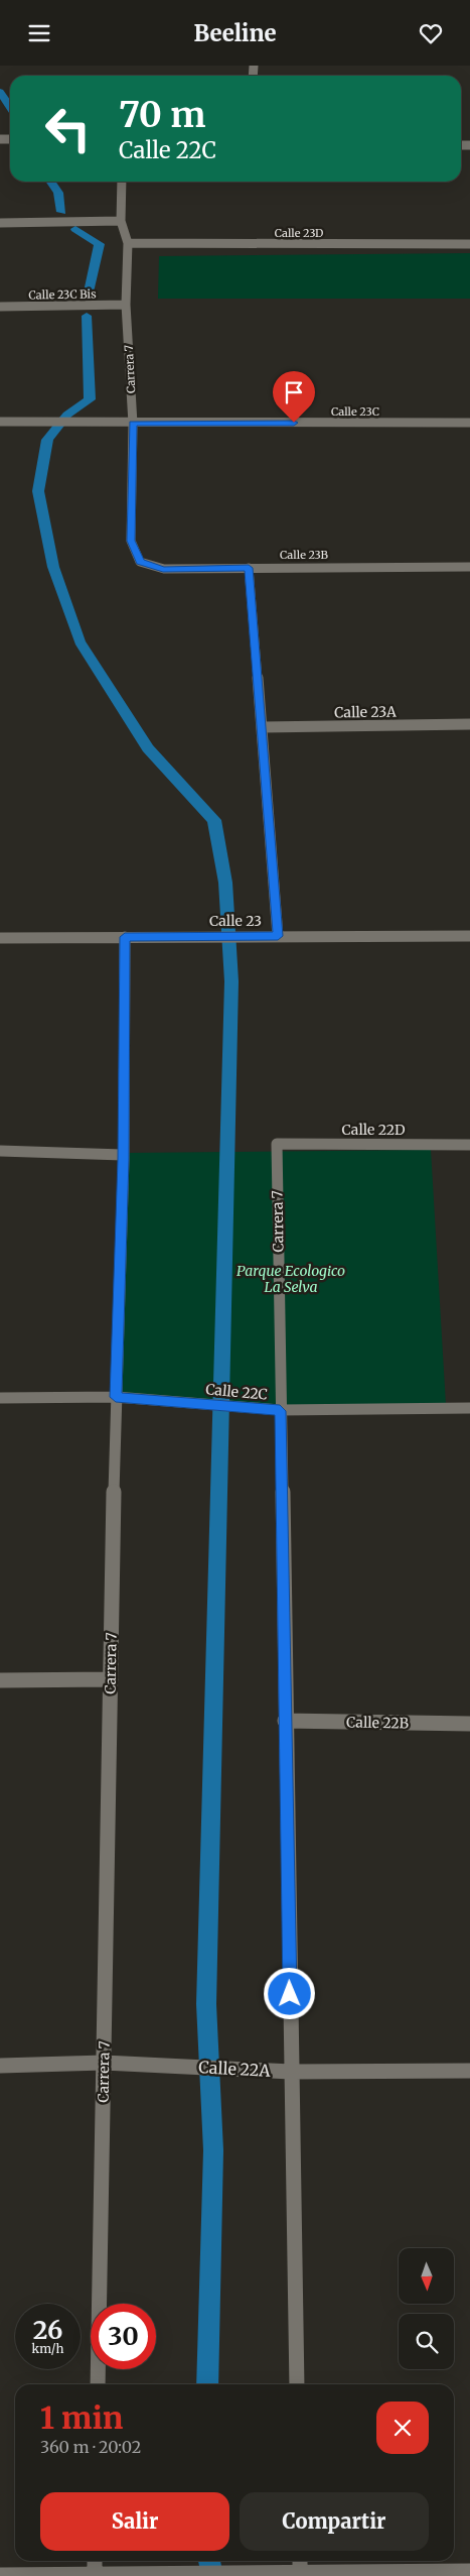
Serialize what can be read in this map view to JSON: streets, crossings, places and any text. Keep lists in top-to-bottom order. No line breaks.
{"streets":{"street":["Calle 23D","Calle 23C Bis","Carrera 7","Calle 23C","Calle 23B","Calle 23A","Calle 23","Calle 22D","Calle 22C","Calle 22B","Calle 22A"]},"crossings":[["Calle 23D","Carrera 7"],["Calle 23C Bis","Carrera 7"],["Carrera 7","Calle 23C"],["Carrera 7","Calle 23B"],["Carrera 7","Calle 23"],["Carrera 7","Calle 22D"],["Carrera 7","Calle 22C"],["Carrera 7","Calle 22B"],["Carrera 7","Calle 22A"]],"parks":["Parque Ecologico La Selva"],"north":"bottom","page":{"header":"Beeline","turn":["70 m","Calle 22C"],"speed":"26 km/h","limit":"30","heading":["1 min","360 m · 20:02"],"buttons":["Salir","Compartir"]}}
